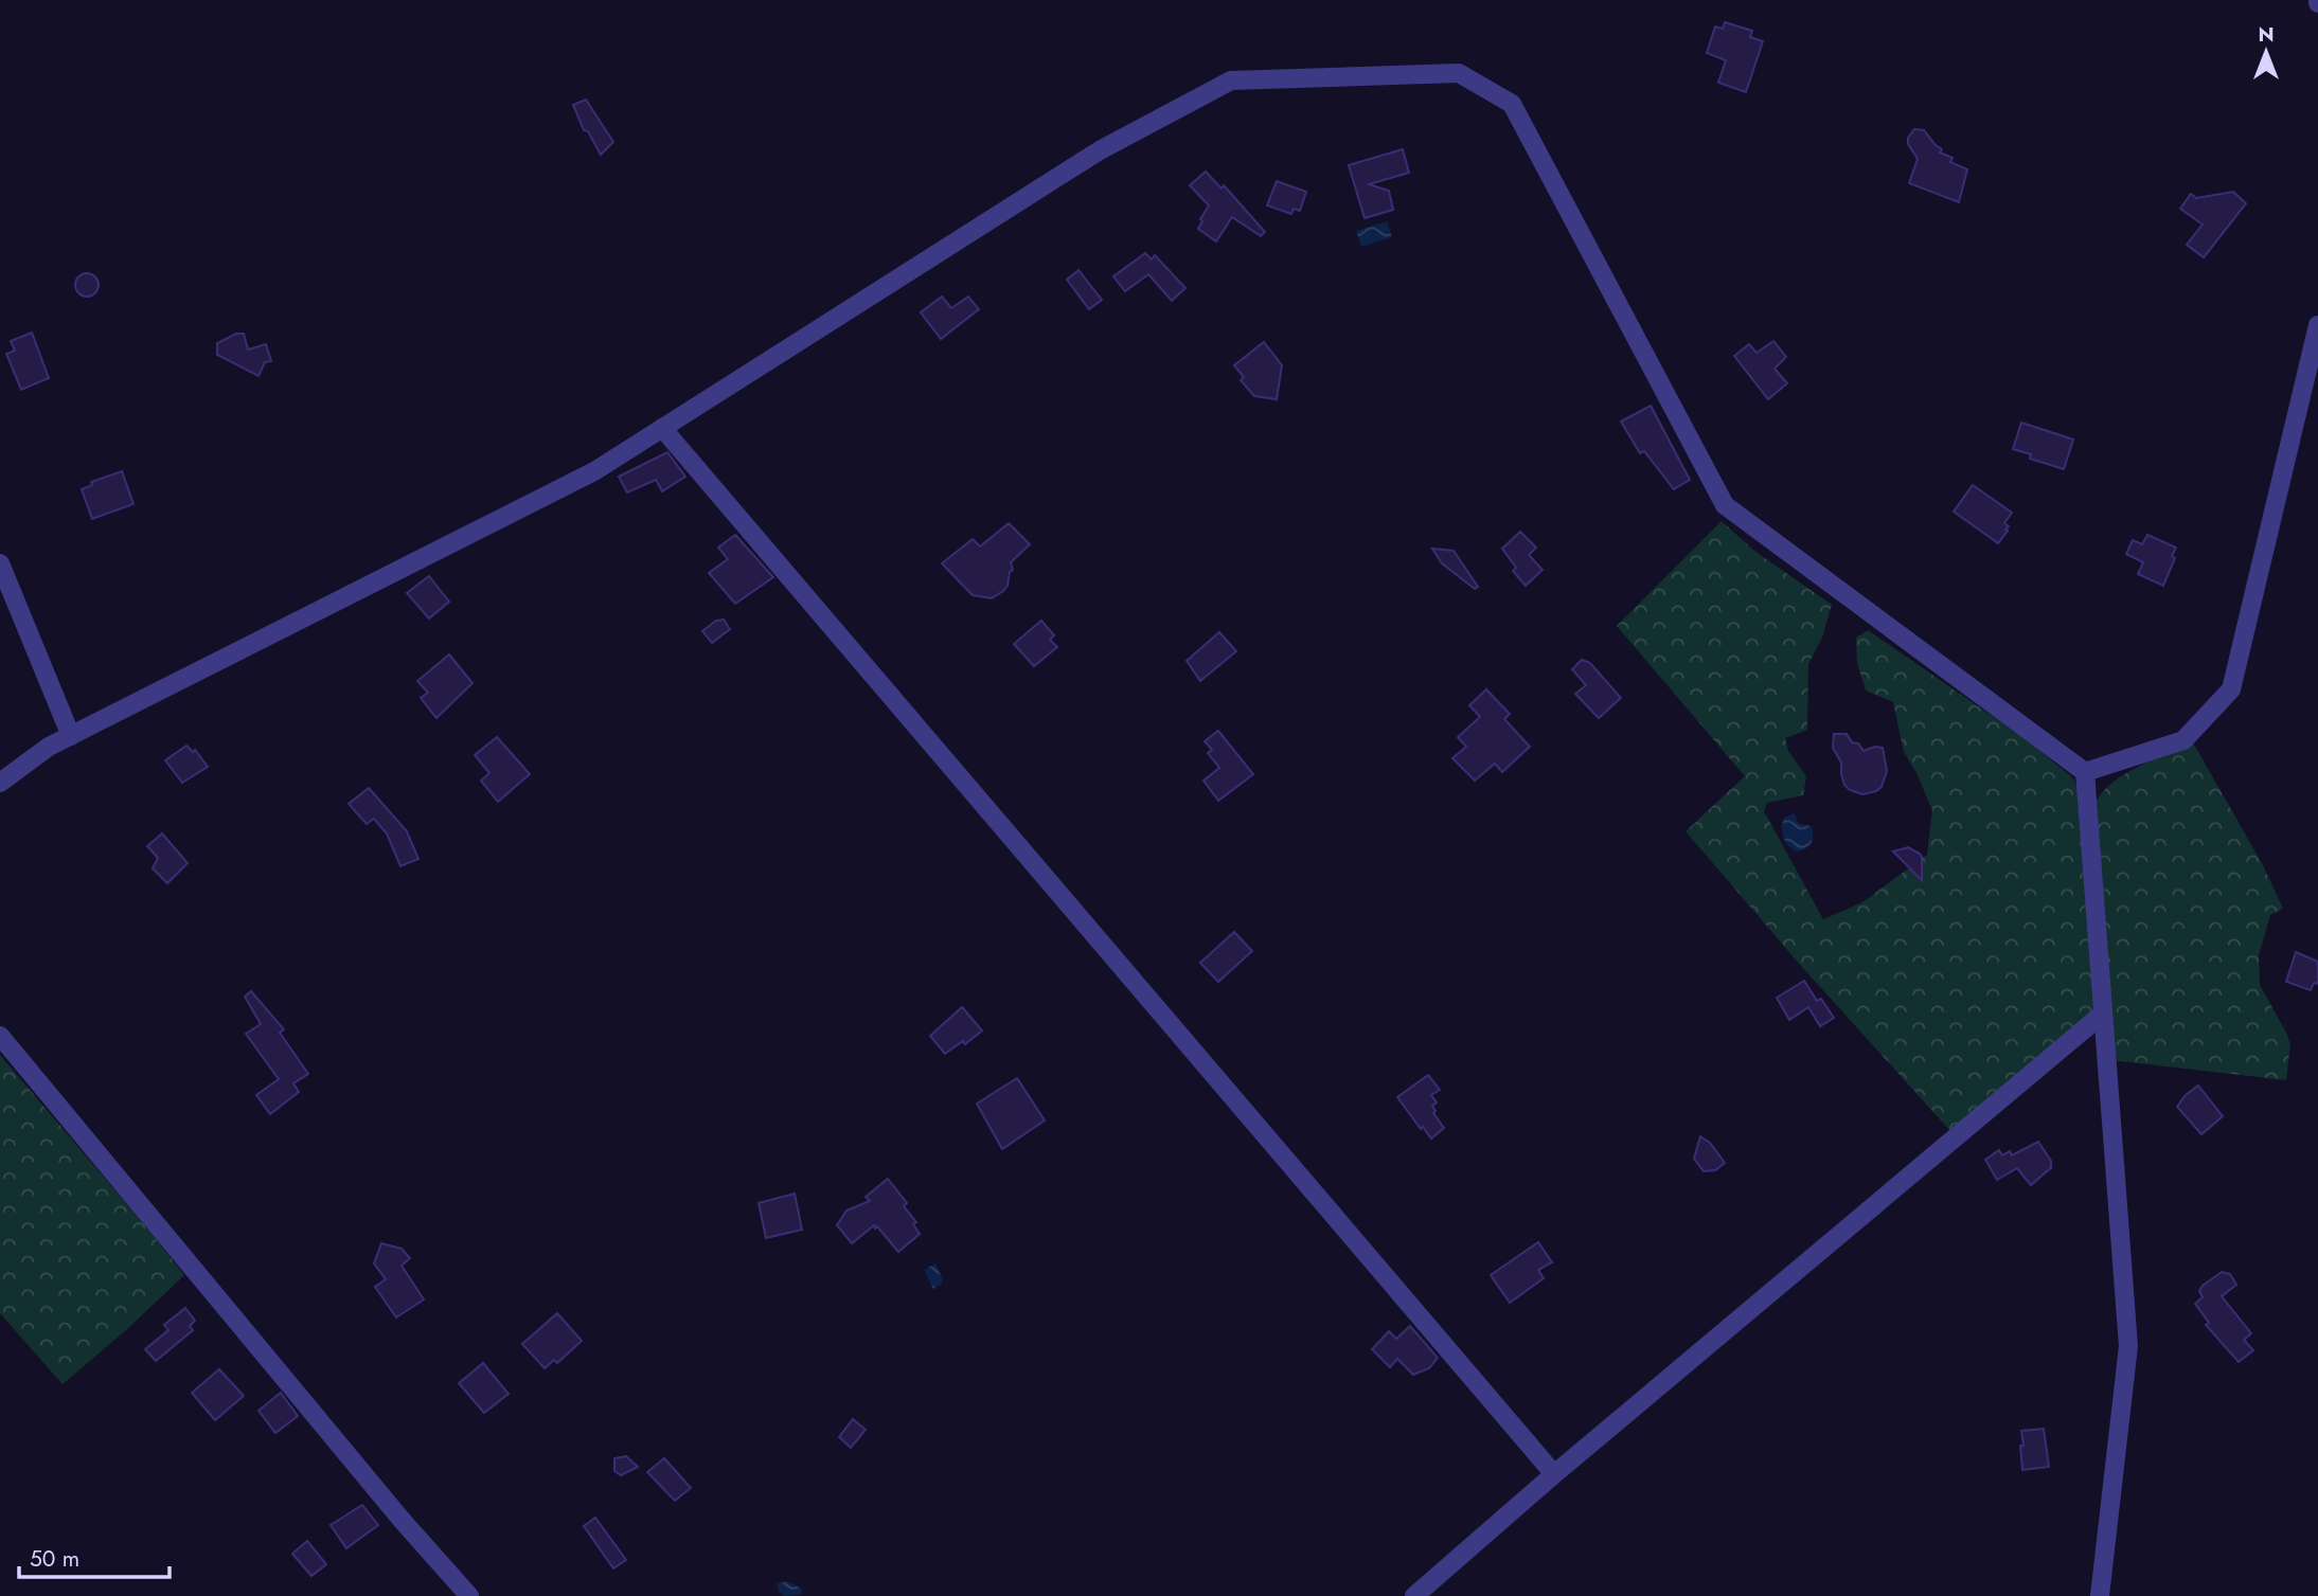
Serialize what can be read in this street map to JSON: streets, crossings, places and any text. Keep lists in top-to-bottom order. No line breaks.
{"scale_bar":"50 m","north":"top"}
